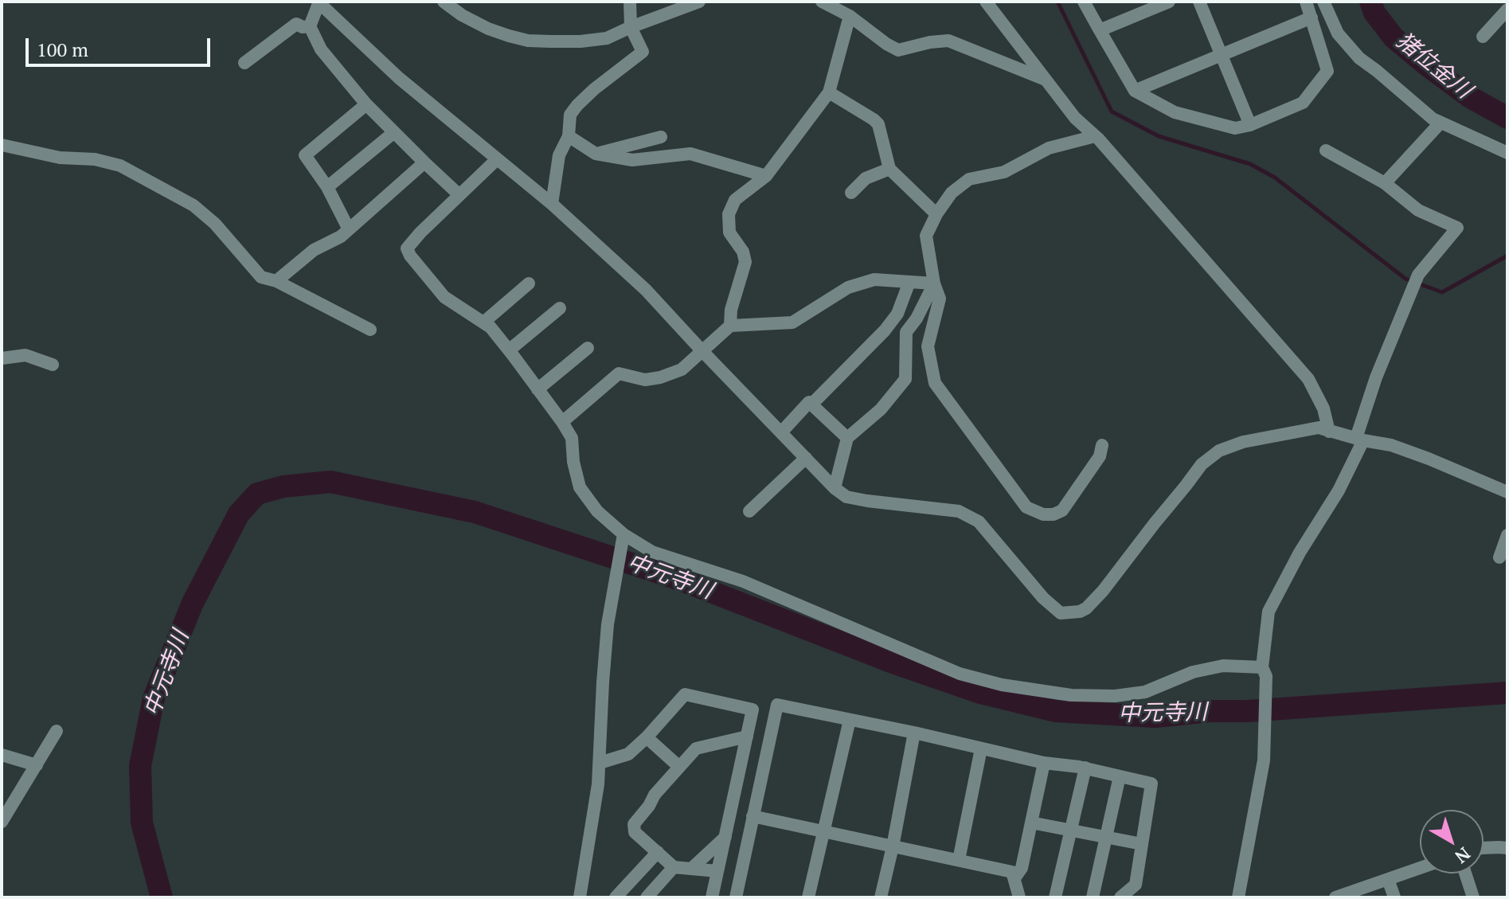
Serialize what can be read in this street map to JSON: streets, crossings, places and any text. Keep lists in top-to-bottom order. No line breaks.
{"water":["猪位金川","中元寺川"],"scale_bar":"100 m","north":"bottom right"}
